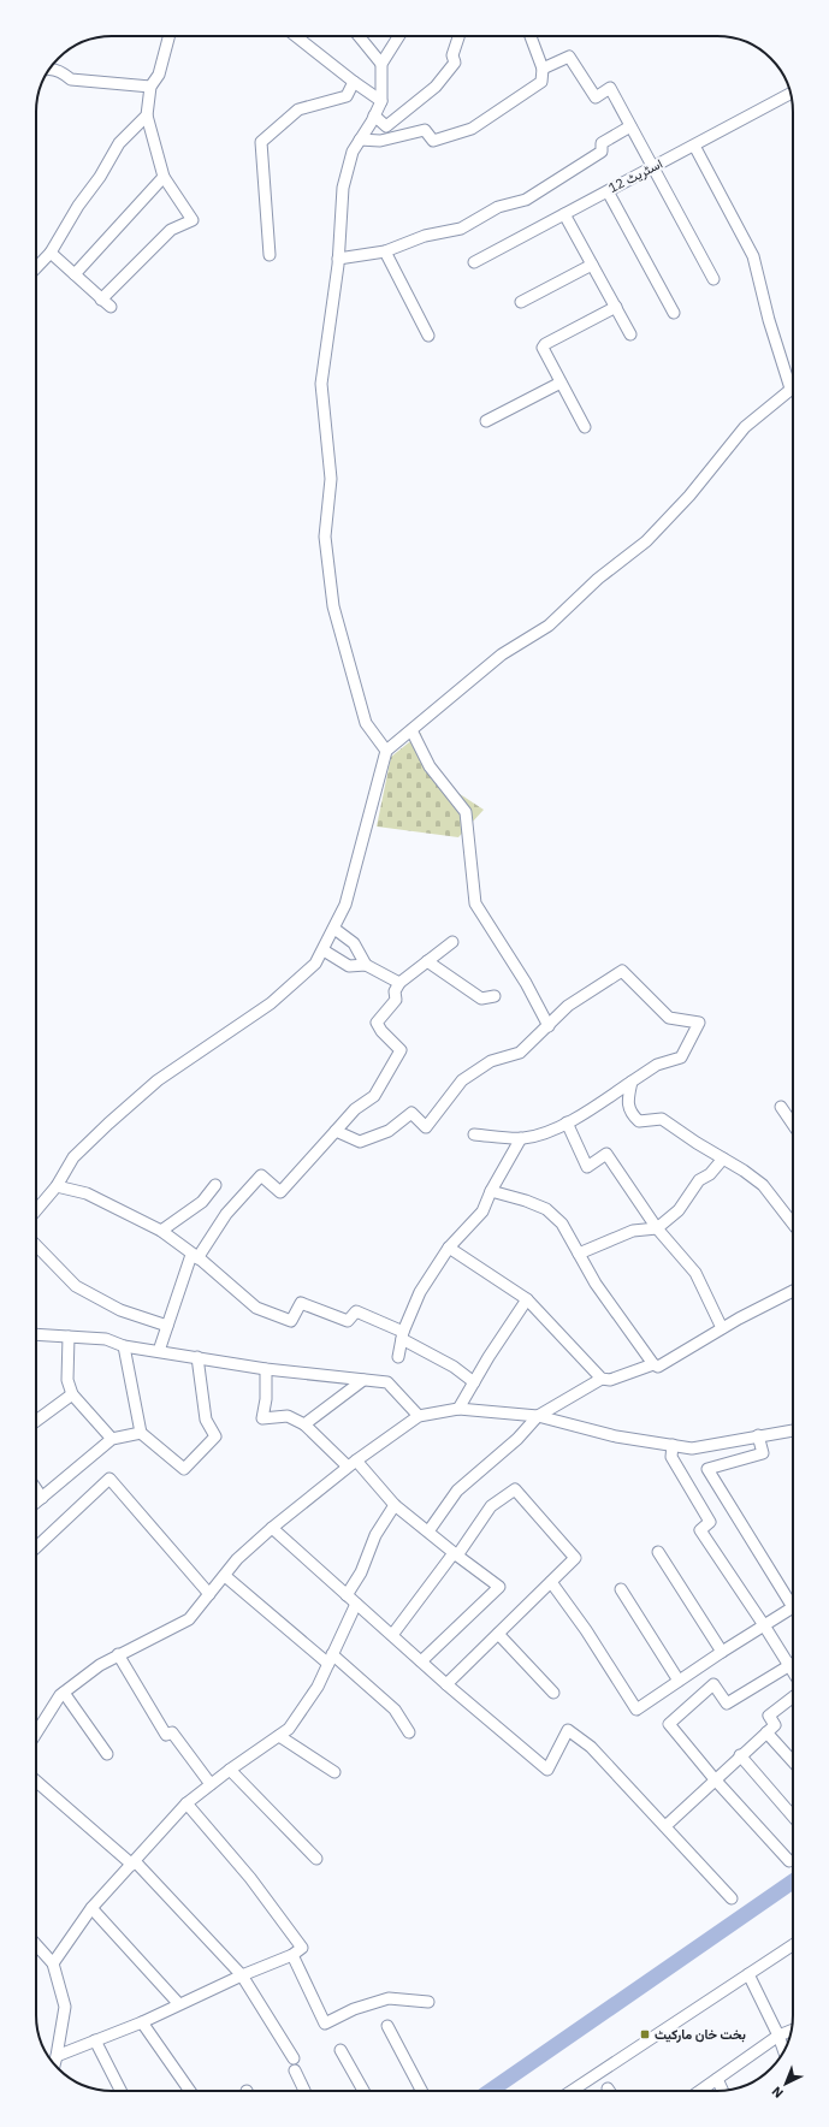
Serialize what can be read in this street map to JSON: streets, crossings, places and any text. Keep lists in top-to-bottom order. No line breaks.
{"streets":{"street":["اسٹریٹ 12"]},"places":{"transit":["بخت خان مارکیٹ"]},"north":"bottom left"}
